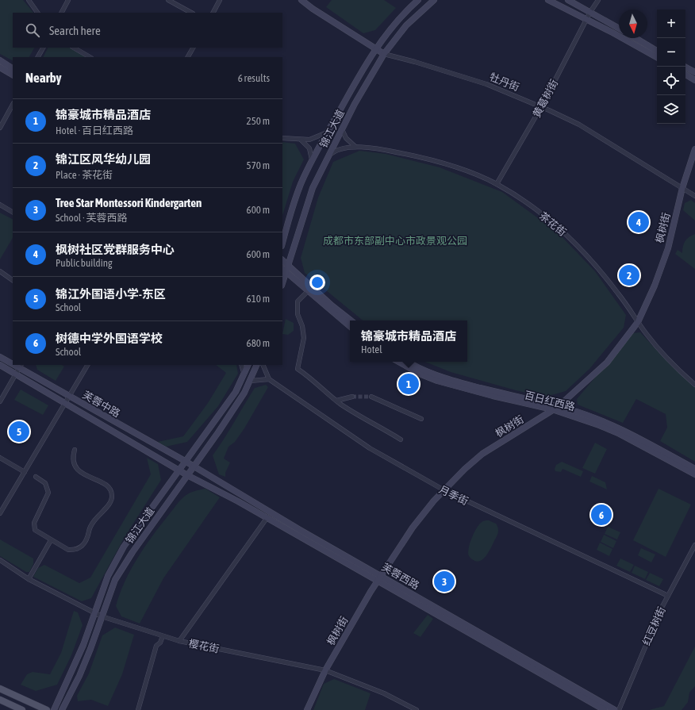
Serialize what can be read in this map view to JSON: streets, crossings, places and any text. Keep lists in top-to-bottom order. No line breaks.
{"streets":{"main road":["牡丹街","锦江大道","枫树街","百日红西路","芙蓉中路","芙蓉西路"],"street":["黄葛树街","茶花街","月季街","红豆树街","樱花街"]},"crossings":[["牡丹街","黄葛树街"],["牡丹街","锦江大道"],["牡丹街","枫树街"],["黄葛树街","茶花街"],["锦江大道","茶花街"],["锦江大道","芙蓉中路"],["锦江大道","芙蓉西路"],["锦江大道","樱花街"],["茶花街","枫树街"],["枫树街","百日红西路"],["枫树街","月季街"],["枫树街","芙蓉西路"],["枫树街","樱花街"],["芙蓉中路","芙蓉西路"],["月季街","红豆树街"]],"parks":["成都市东部副中心市政景观公园"],"north":"bottom","page":{"map_buttons":["+","−"],"search":"Search here","heading":["Nearby","6 results"],"list":[{"mark":"1","name":"锦豪城市精品酒店","note":"Hotel · 百日红西路","value":"250 m"},{"mark":"2","name":"锦江区风华幼儿园","note":"Place · 茶花街","value":"570 m"},{"mark":"3","name":"Tree Star Montessori Kindergarten","note":"School · 芙蓉西路","value":"600 m"},{"mark":"4","name":"枫树社区党群服务中心","note":"Public building","value":"600 m"},{"mark":"5","name":"锦江外国语小学-东区","note":"School","value":"610 m"},{"mark":"6","name":"树德中学外国语学校","note":"School","value":"680 m"}],"pins":["4","2","1","5","6","3"],"popup":["锦豪城市精品酒店","Hotel"]}}
